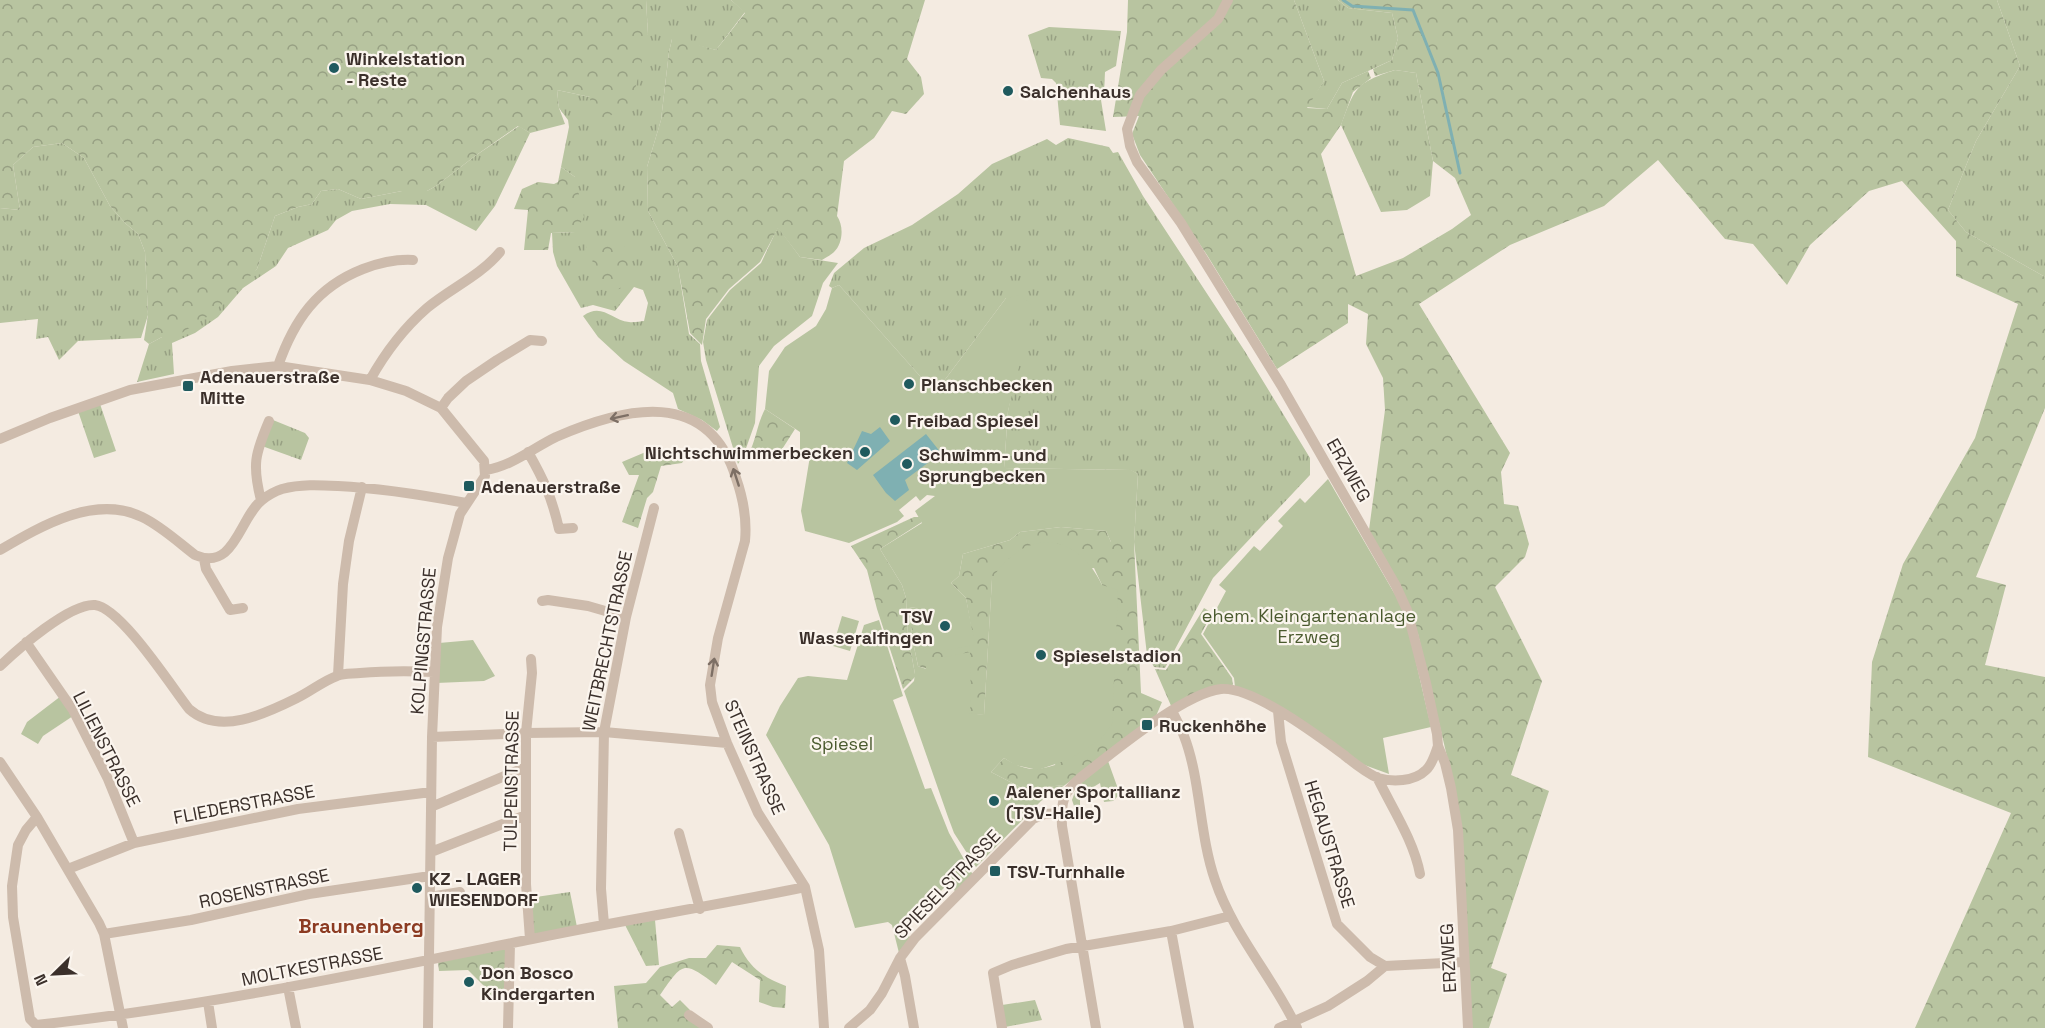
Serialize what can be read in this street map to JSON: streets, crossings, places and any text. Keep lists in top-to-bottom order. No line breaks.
{"streets":{"street":["ERZWEG","KOLPINGSTRASSE","WEITBRECHTSTRASSE","LILIENSTRASSE","STEINSTRASSE","TULPENSTRASSE","FLIEDERSTRASSE","HEGAUSTRASSE","SPIESELSTRASSE","ROSENSTRASSE","MOLTKESTRASSE"]},"crossings":[["KOLPINGSTRASSE","FLIEDERSTRASSE"],["KOLPINGSTRASSE","ROSENSTRASSE"],["KOLPINGSTRASSE","MOLTKESTRASSE"],["WEITBRECHTSTRASSE","MOLTKESTRASSE"],["LILIENSTRASSE","FLIEDERSTRASSE"],["STEINSTRASSE","MOLTKESTRASSE"],["TULPENSTRASSE","MOLTKESTRASSE"]],"districts":["Braunenberg"],"parks":["ehem. Kleingartenanlage Erzweg","Spiesel"],"places":{"other":["Winkelstation - Reste","Salchenhaus","Planschbecken","Freibad Spiesel","Nichtschwimmerbecken","Schwimm- und Sprungbecken","TSV Wasseralfingen","Spieselstadion","Aalener Sportallianz (TSV-Halle)","KZ - LAGER WIESENDORF","Don Bosco Kindergarten"],"transit":["Adenauerstraße Mitte","Adenauerstraße","Ruckenhöhe","TSV-Turnhalle"]},"north":"bottom left"}
